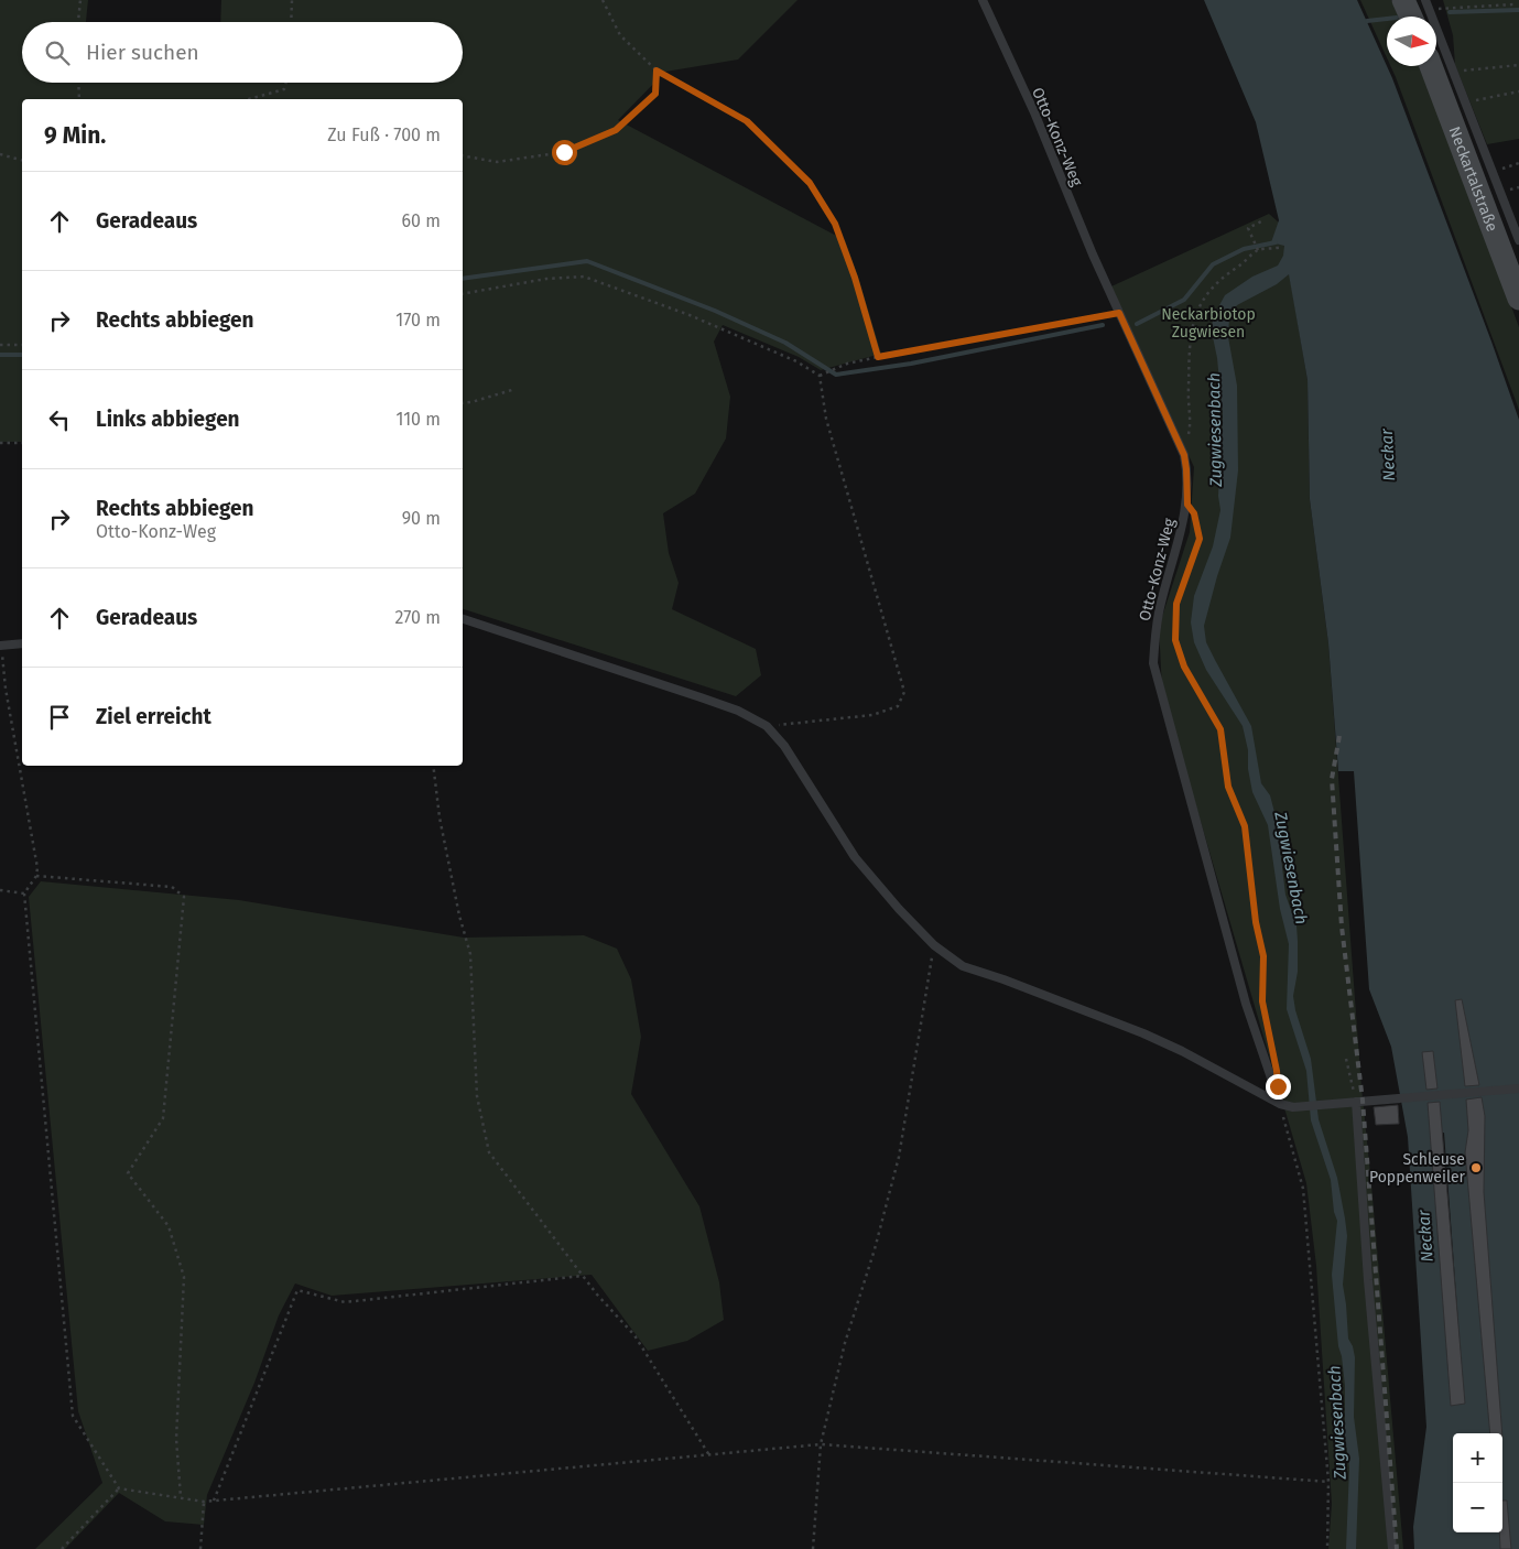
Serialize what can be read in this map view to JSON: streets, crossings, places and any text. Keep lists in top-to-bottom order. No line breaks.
{"streets":{"main road":["Neckartalstraße"],"lane":["Otto-Konz-Weg"]},"water":["Zugwiesenbach","Neckar"],"parks":["Neckarbiotop Zugwiesen"],"places":["Schleuse Poppenweiler"],"north":"right","page":{"search":"Hier suchen","heading":["9 Min.","Zu Fuß · 700 m"],"list":[["Geradeaus","60 m"],["Rechts abbiegen","170 m"],["Links abbiegen","110 m"],["Rechts abbiegen","Otto-Konz-Weg","90 m"],["Geradeaus","270 m"],"Ziel erreicht"],"map_buttons":["+","−"]}}
